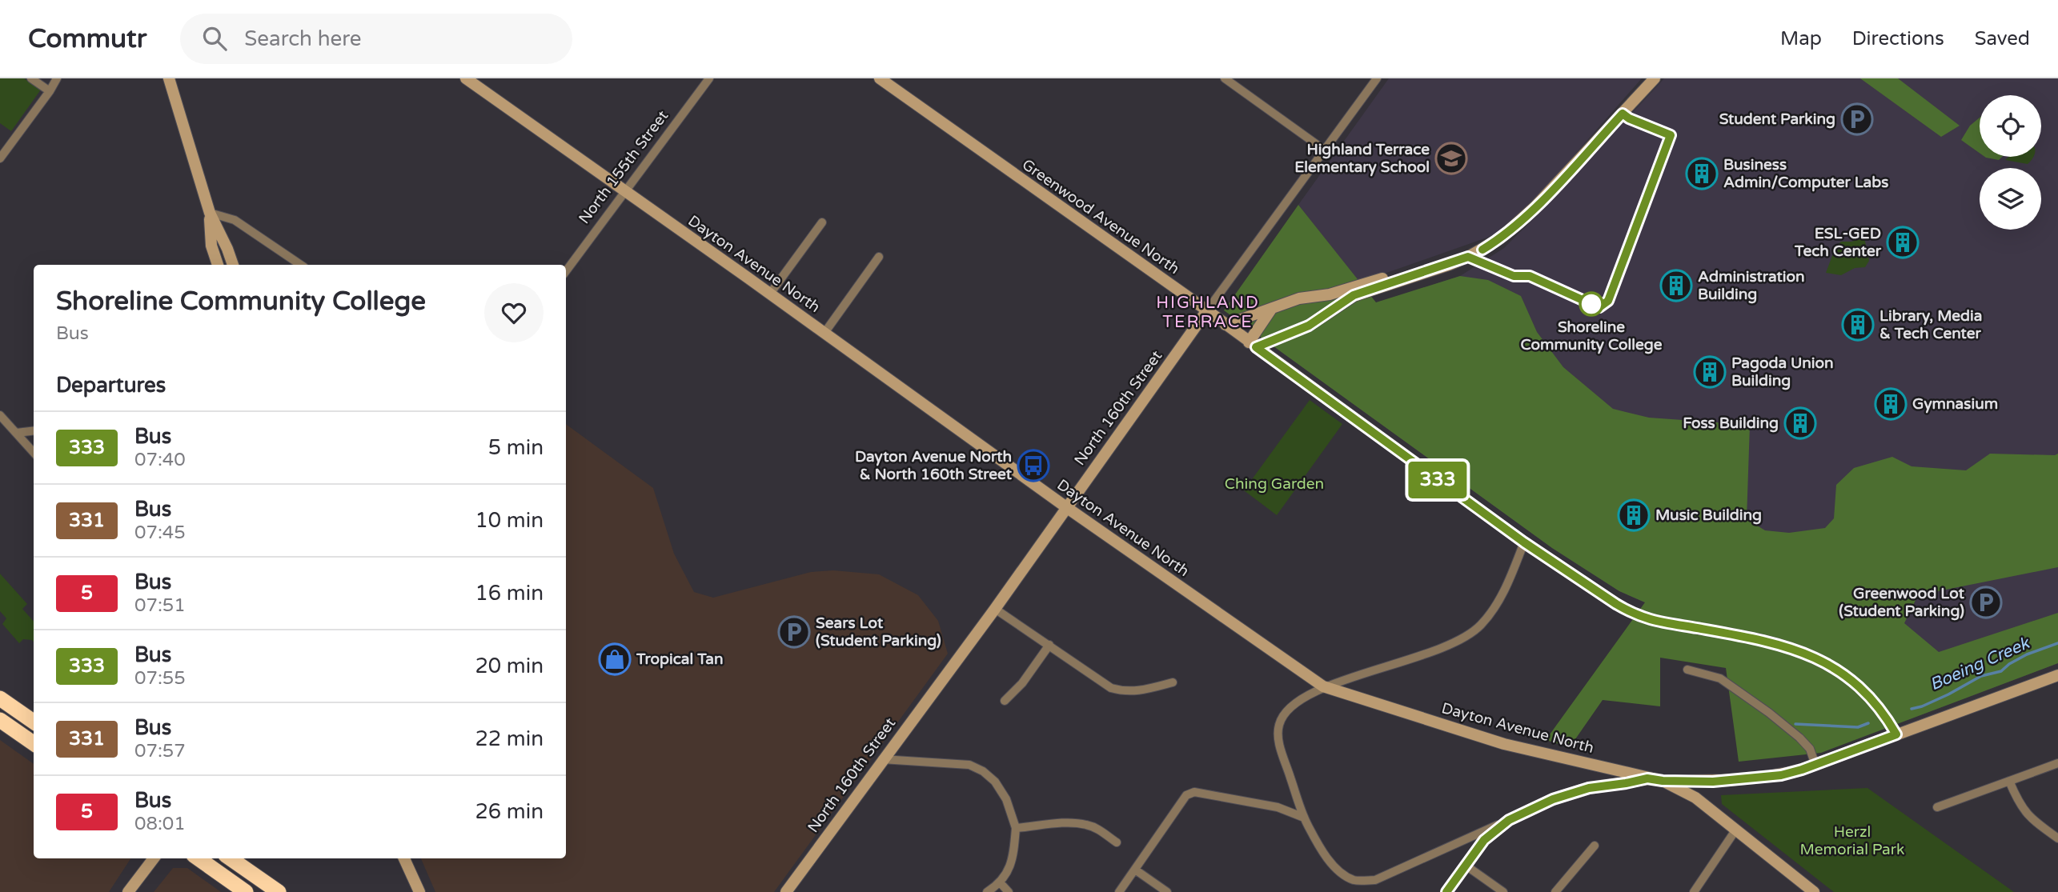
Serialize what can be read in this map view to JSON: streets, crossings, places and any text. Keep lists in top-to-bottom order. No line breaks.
{"streets":{"street":["North 155th Street","Greenwood Avenue North","Dayton Avenue North","North 160th Street"]},"crossings":[["North 155th Street","Dayton Avenue North"],["Greenwood Avenue North","North 160th Street"],["Dayton Avenue North","North 160th Street"]],"districts":["HIGHLAND TERRACE"],"water":["Boeing Creek"],"parks":["Ching Garden","Herzl Memorial Park"],"places":{"parking":["Student Parking","Greenwood Lot (Student Parking)","Sears Lot (Student Parking)"],"school or university":["Highland Terrace Elementary School"],"building":["Business Admin/Computer Labs","ESL-GED Tech Center","Administration Building","Library, Media & Tech Center","Pagoda Union Building","Gymnasium","Foss Building","Music Building"],"other":["Shoreline Community College"],"bus stop":["Dayton Avenue North & North 160th Street"],"shop":["Tropical Tan"]},"lines":["bus line 333"],"page":{"header":"Commutr","search":"Search here","nav":["Map","Directions","Saved"],"on_map":"333","heading":[["Shoreline Community College","Bus"],"Departures"],"list":[{"mark":"333","name":"Bus","note":"07:40","value":"5 min"},{"mark":"331","name":"Bus","note":"07:45","value":"10 min"},{"mark":"5","name":"Bus","note":"07:51","value":"16 min"},{"mark":"333","name":"Bus","note":"07:55","value":"20 min"},{"mark":"331","name":"Bus","note":"07:57","value":"22 min"},{"mark":"5","name":"Bus","note":"08:01","value":"26 min"}]}}
